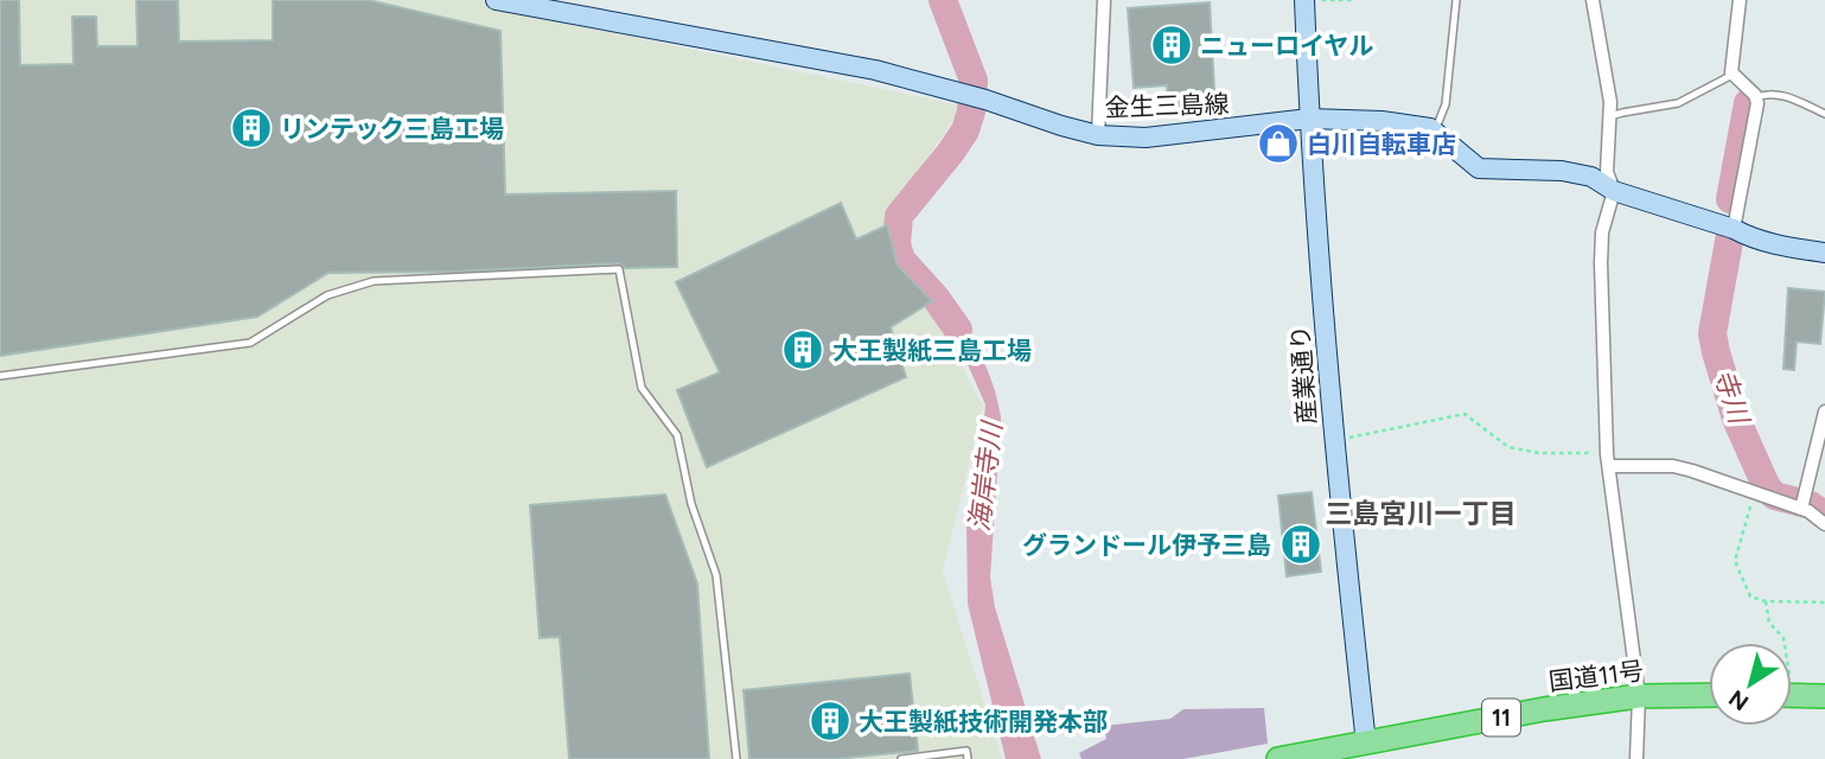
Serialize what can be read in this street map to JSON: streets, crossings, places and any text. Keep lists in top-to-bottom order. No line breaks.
{"streets":{"highway":["国道11号","11"],"main road":["金生三島線","産業通り"]},"crossings":[["金生三島線","産業通り"],["産業通り","国道11号"]],"districts":["三島宮川一丁目"],"water":["寺川","海岸寺川"],"places":{"building":["ニューロイヤル","リンテック三島工場","大王製紙三島工場","グランドール伊予三島","大王製紙技術開発本部"],"shop":["白川自転車店"]},"north":"bottom left"}
